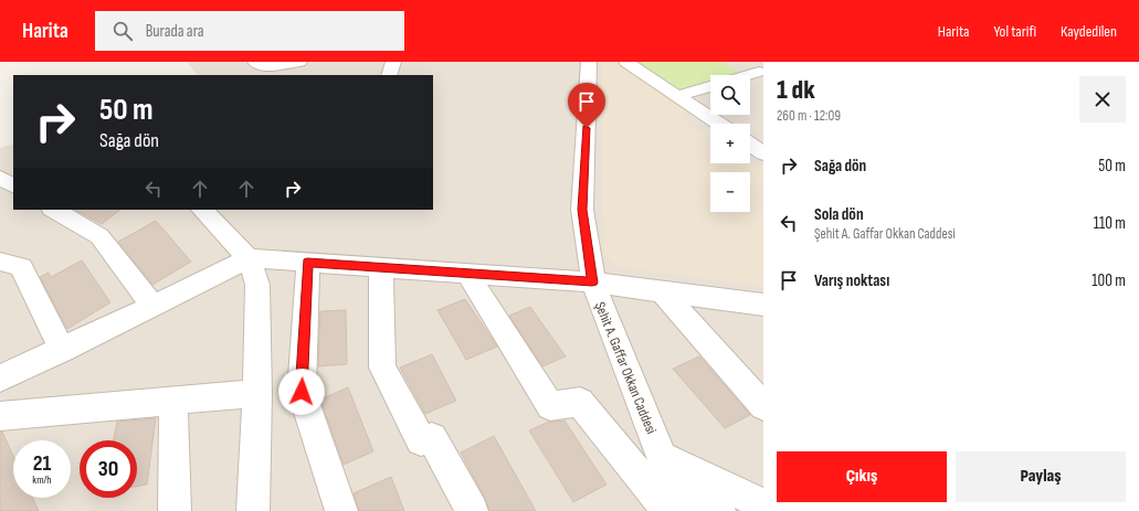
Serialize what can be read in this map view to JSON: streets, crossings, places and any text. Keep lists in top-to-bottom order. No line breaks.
{"streets":{"street":["Şehit A. Gaffar Okkan Caddesi"]},"page":{"header":"Harita","search":"Burada ara","nav":["Harita","Yol tarifi","Kaydedilen"],"heading":["1 dk","260 m · 12:09"],"map_buttons":["+","−"],"turn":["50 m","Sağa dön"],"list":[{"name":"Sağa dön","value":"50 m"},{"name":"Sola dön","note":"Şehit A. Gaffar Okkan Caddesi","value":"110 m"},{"name":"Varış noktası","value":"100 m"}],"speed":"21 km/h","limit":"30","buttons":["Çıkış","Paylaş"]}}
